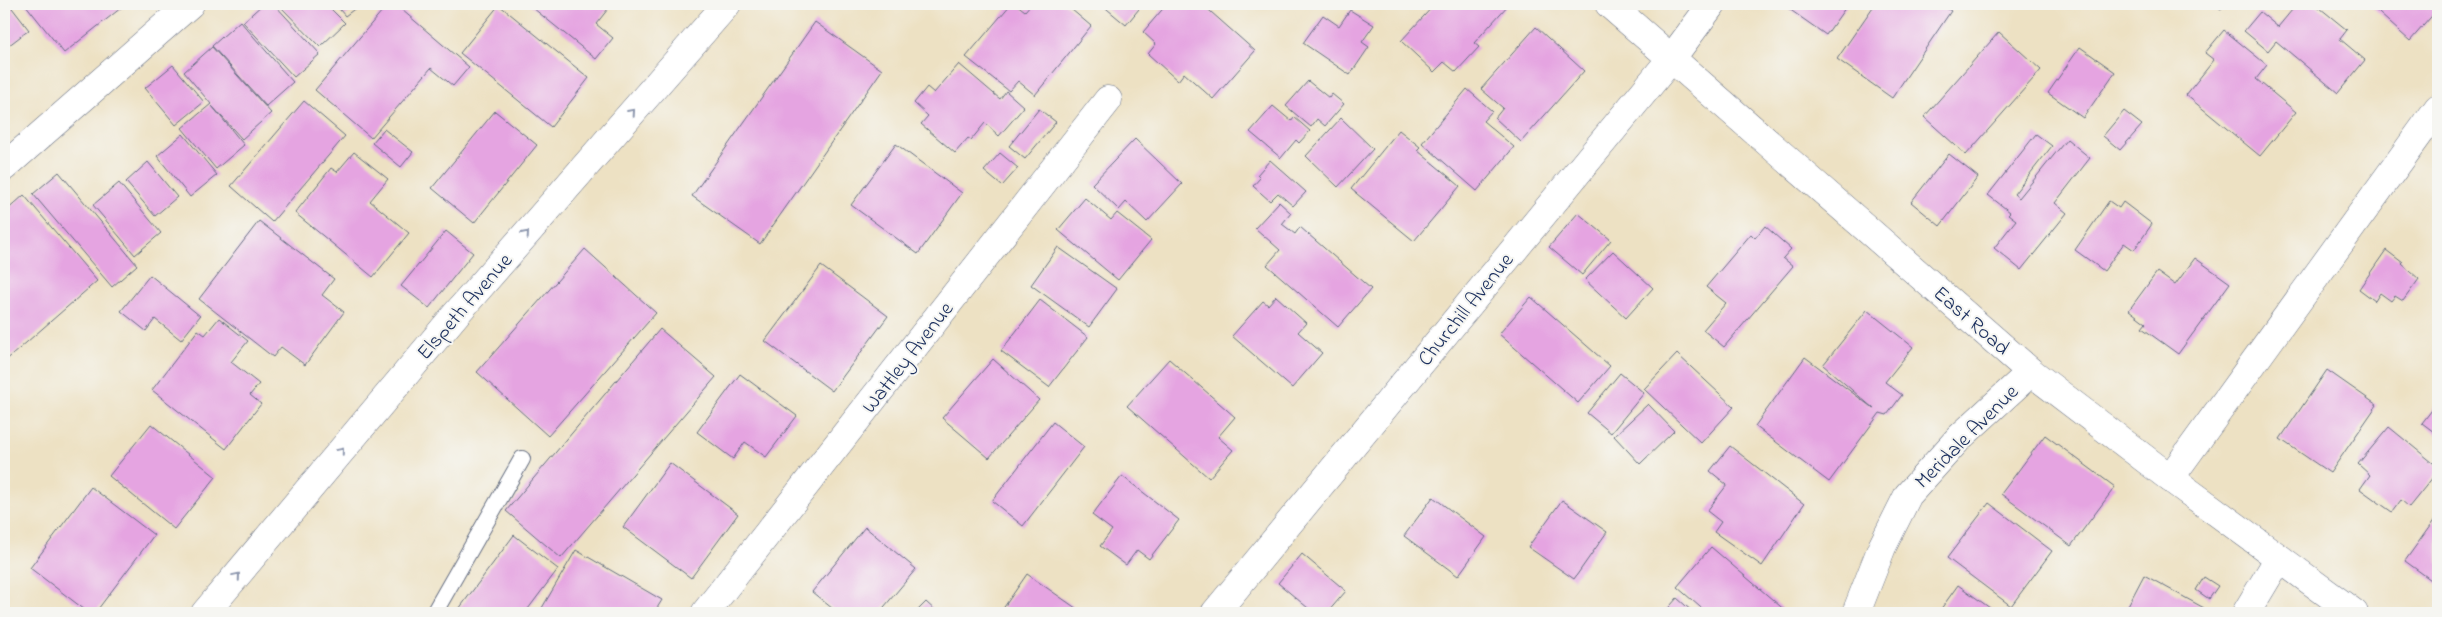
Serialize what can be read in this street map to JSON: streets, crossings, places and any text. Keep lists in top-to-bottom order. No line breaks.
{"streets":{"street":["Elspeth Avenue","Churchill Avenue","East Road","Wattley Avenue","Meridale Avenue"]},"crossings":[["Churchill Avenue","East Road"],["East Road","Meridale Avenue"]],"one_way":["Elspeth Avenue"]}
